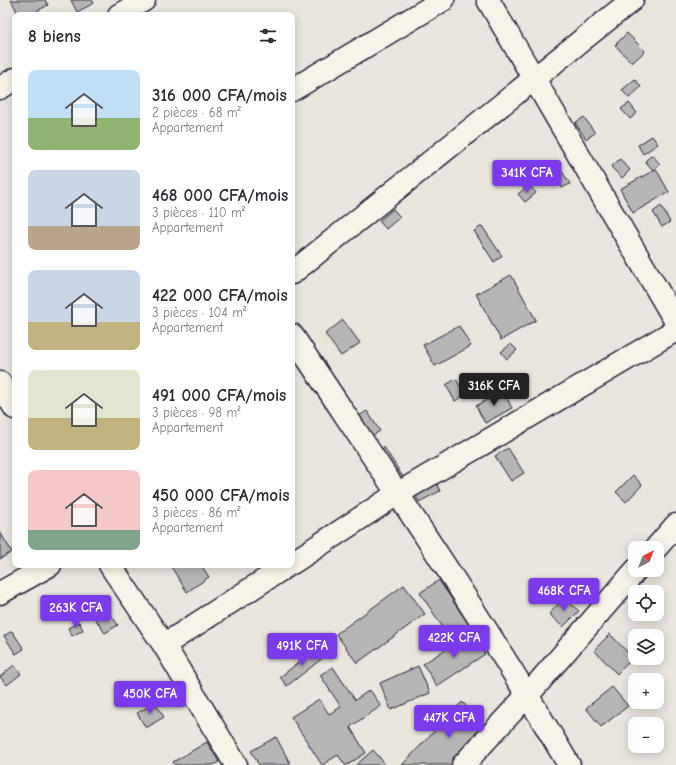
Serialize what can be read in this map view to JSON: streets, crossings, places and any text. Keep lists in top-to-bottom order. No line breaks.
{"north":"top right","page":{"heading":"8 biens","list":[{"name":"316 000 CFA/mois","note":"2 pièces · 68 m² · Appartement"},{"name":"468 000 CFA/mois","note":"3 pièces · 110 m² · Appartement"},{"name":"422 000 CFA/mois","note":"3 pièces · 104 m² · Appartement"},{"name":"491 000 CFA/mois","note":"3 pièces · 98 m² · Appartement"},{"name":"450 000 CFA/mois","note":"3 pièces · 86 m² · Appartement"}],"price":["341K CFA","316K CFA","468K CFA","263K CFA","422K CFA","491K CFA","450K CFA","447K CFA"],"map_buttons":["+","−"]}}
